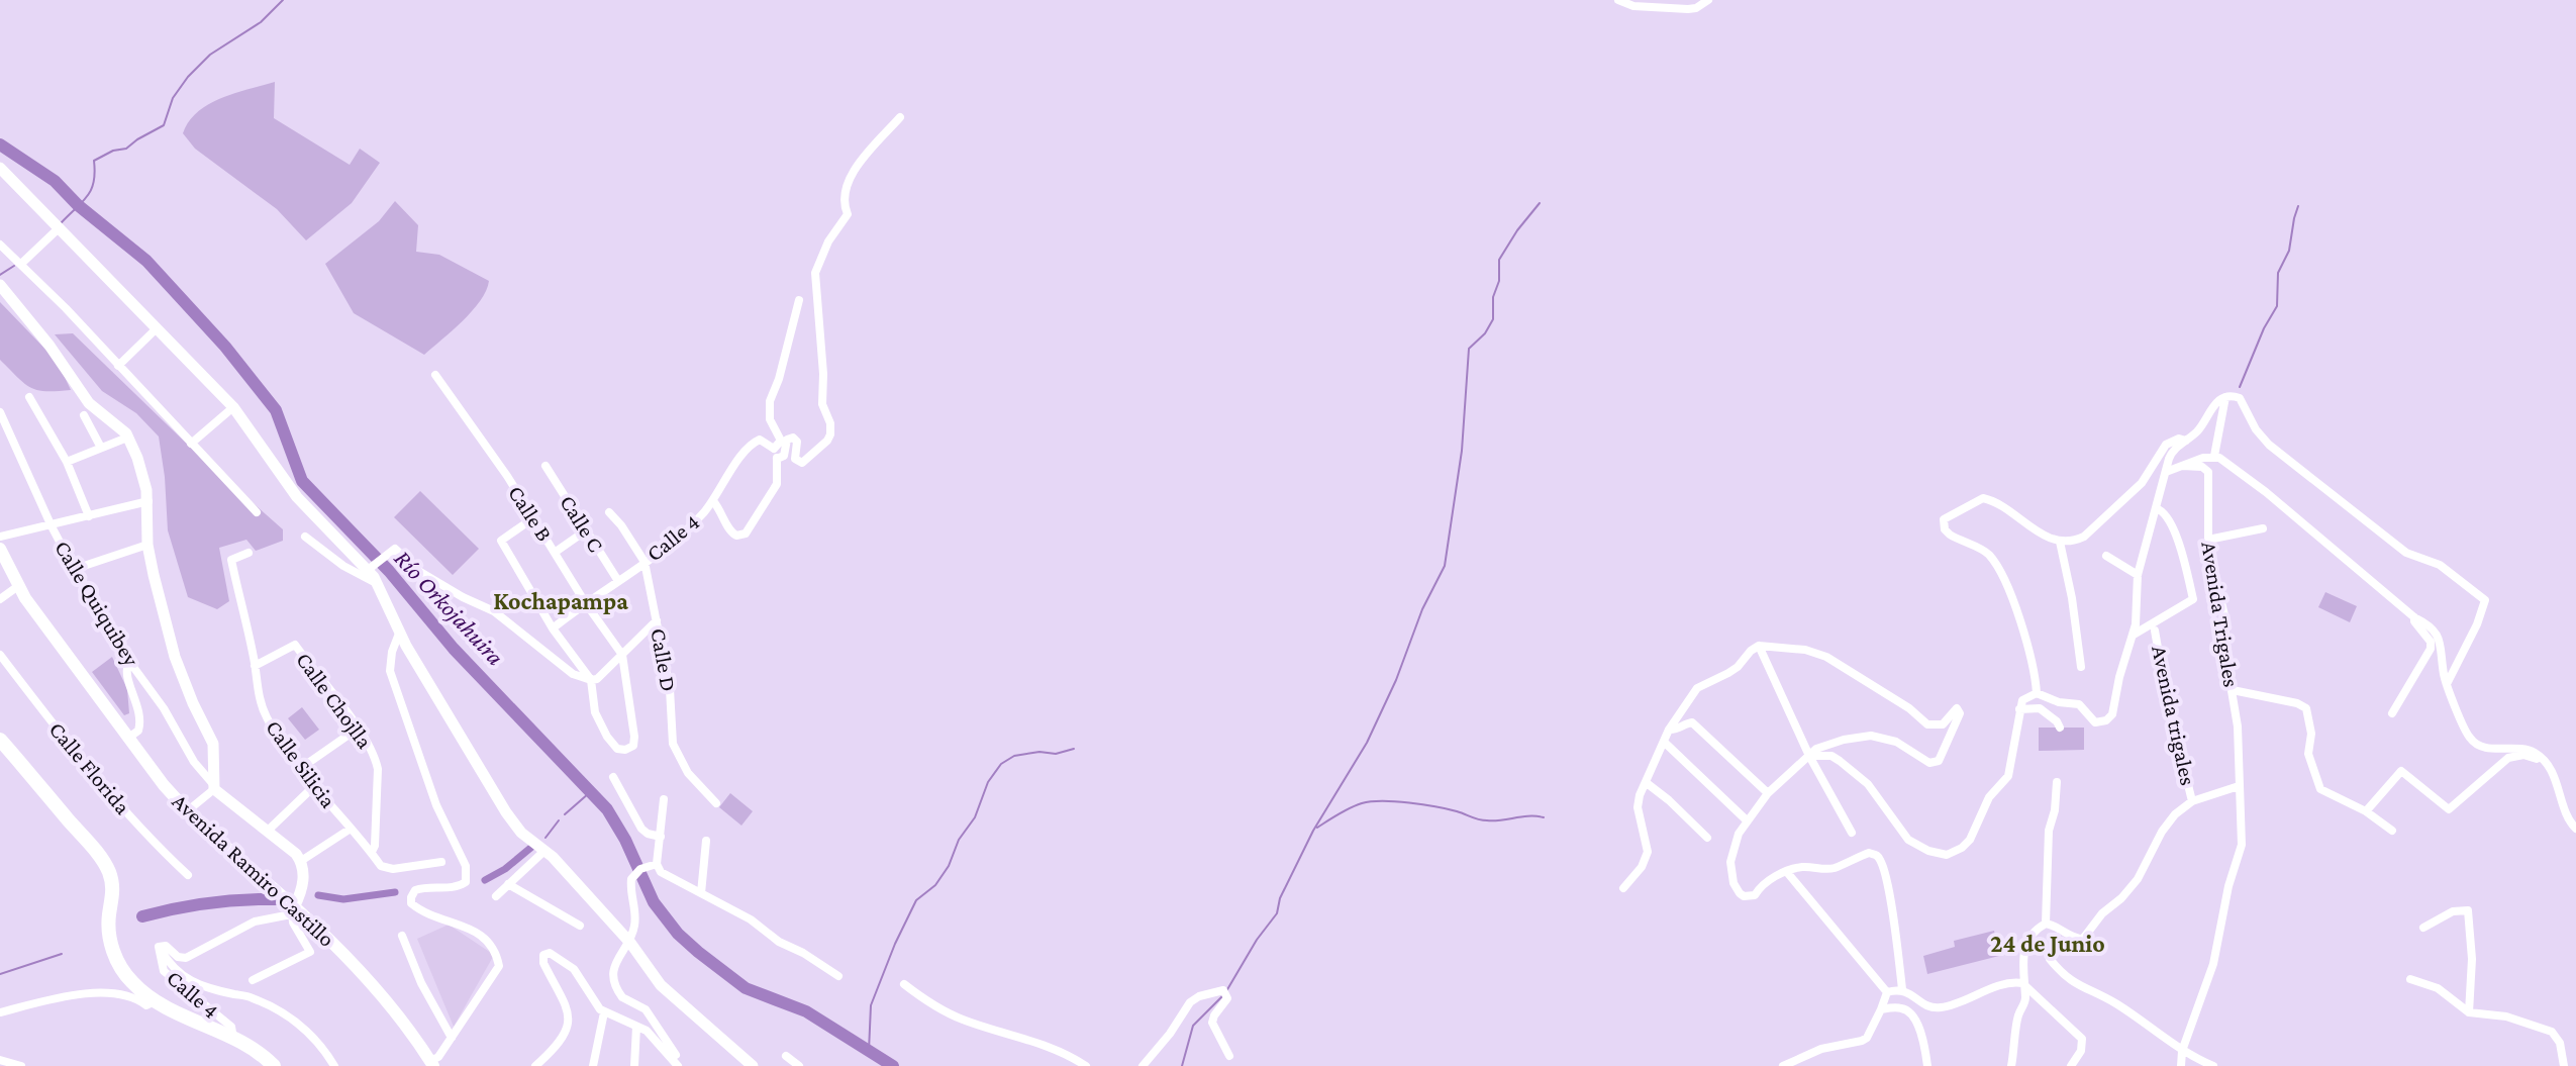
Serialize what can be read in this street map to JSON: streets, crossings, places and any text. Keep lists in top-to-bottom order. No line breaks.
{"streets":{"main road":["Avenida Ramiro Castillo"],"street":["Calle B","Calle C","Calle 4","Calle Quiquibey","Avenida Trigales","Calle D","Calle Chojlla","Avenida trigales","Calle Silicia","Calle Florida"]},"crossings":[["Calle B","Calle 4"],["Calle C","Calle 4"],["Calle 4","Calle D"],["Calle 4","Avenida Ramiro Castillo"],["Avenida Trigales","Avenida trigales"],["Calle Chojlla","Calle Silicia"]],"districts":["Kochapampa","24 de Junio"],"water":["Río Orkojahuira"]}
